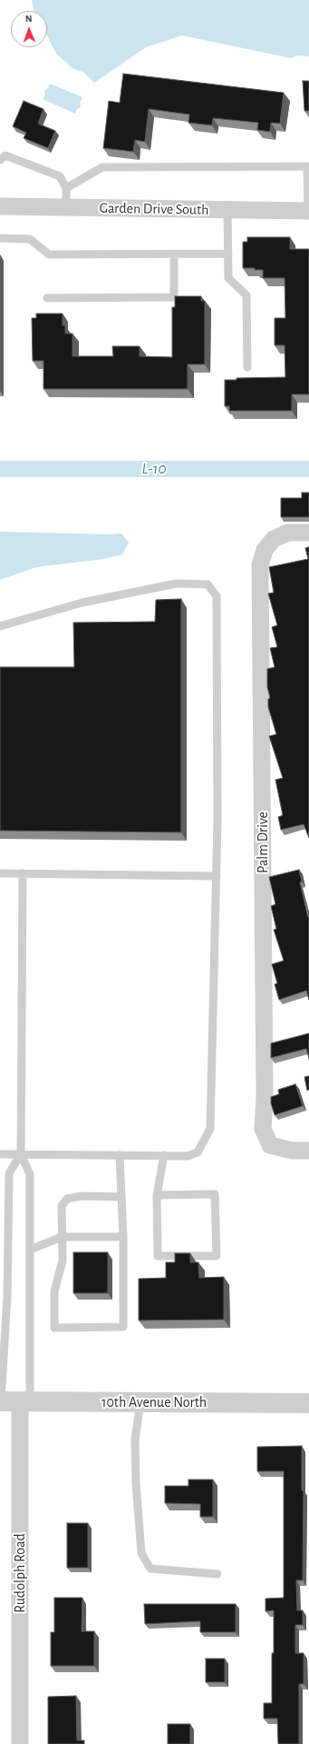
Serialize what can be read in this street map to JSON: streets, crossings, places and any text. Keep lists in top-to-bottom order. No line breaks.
{"streets":{"street":["Garden Drive South","Palm Drive","10th Avenue North","Rudolph Road"]},"crossings":[["10th Avenue North","Rudolph Road"]],"water":["L-10"],"north":"top"}
